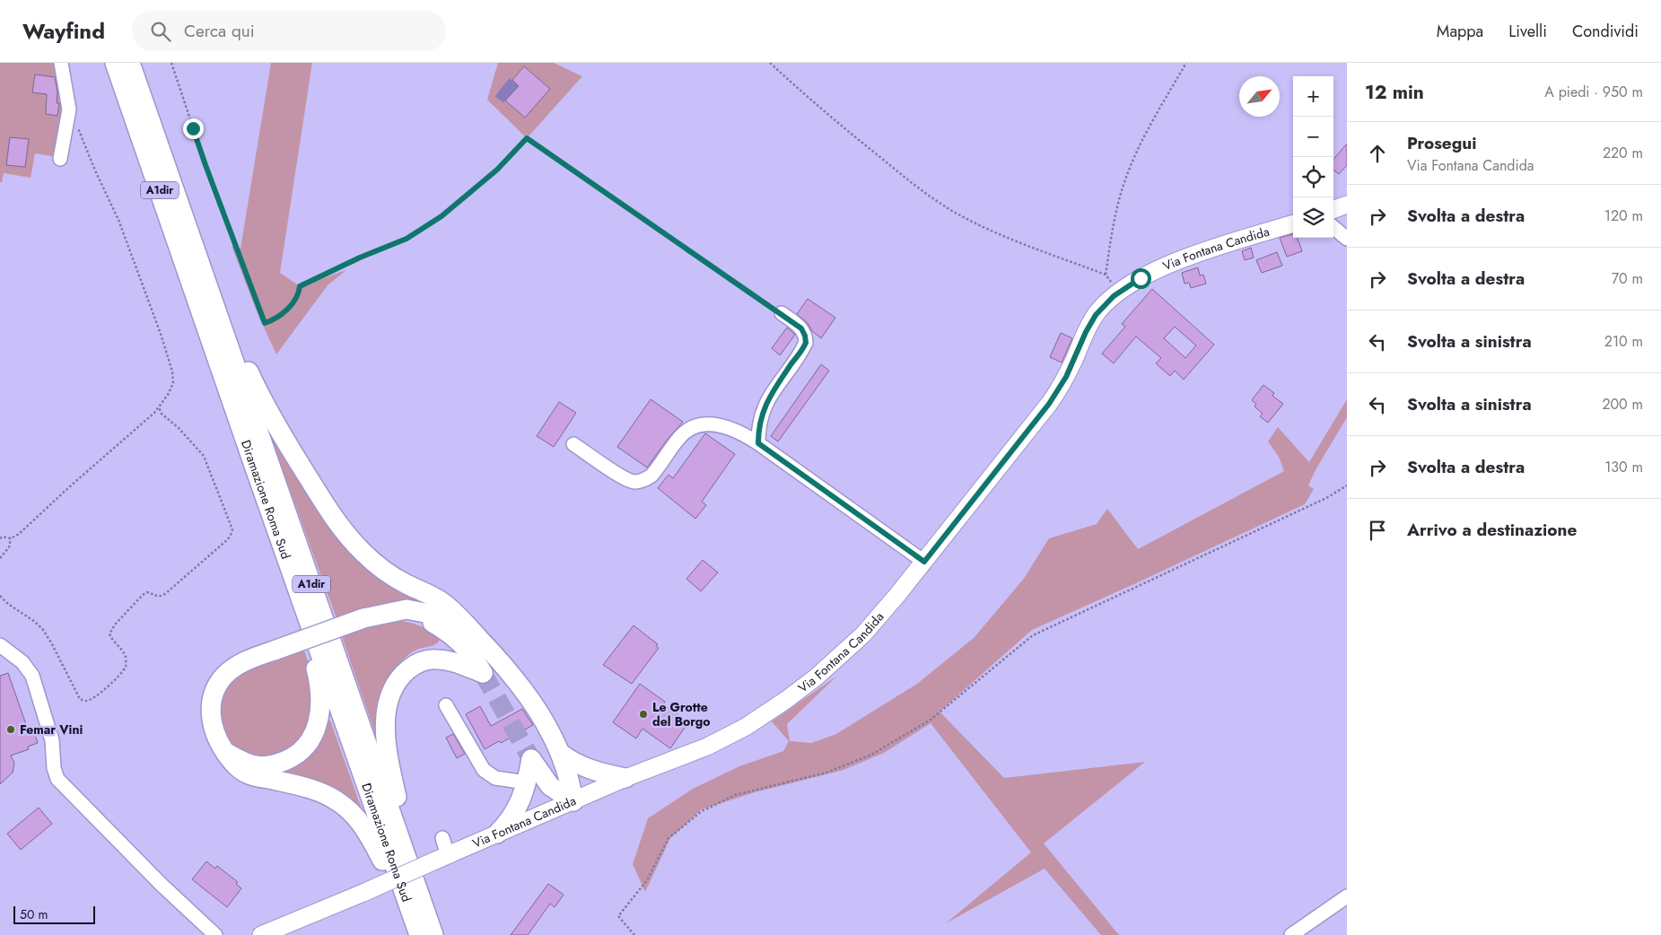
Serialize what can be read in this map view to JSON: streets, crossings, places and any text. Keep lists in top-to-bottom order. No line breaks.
{"streets":{"highway":["A1dir","Diramazione Roma Sud"],"main road":["Via Fontana Candida"]},"places":["Le Grotte del Borgo","Femar Vini"],"scale_bar":"50 m","north":"top right","page":{"header":"Wayfind","search":"Cerca qui","nav":["Mappa","Livelli","Condividi"],"heading":["12 min","A piedi · 950 m"],"map_buttons":["+","−"],"list":[["Prosegui","Via Fontana Candida","220 m"],["Svolta a destra","120 m"],["Svolta a destra","70 m"],["Svolta a sinistra","210 m"],["Svolta a sinistra","200 m"],["Svolta a destra","130 m"],"Arrivo a destinazione"],"scale":"50 m"}}
